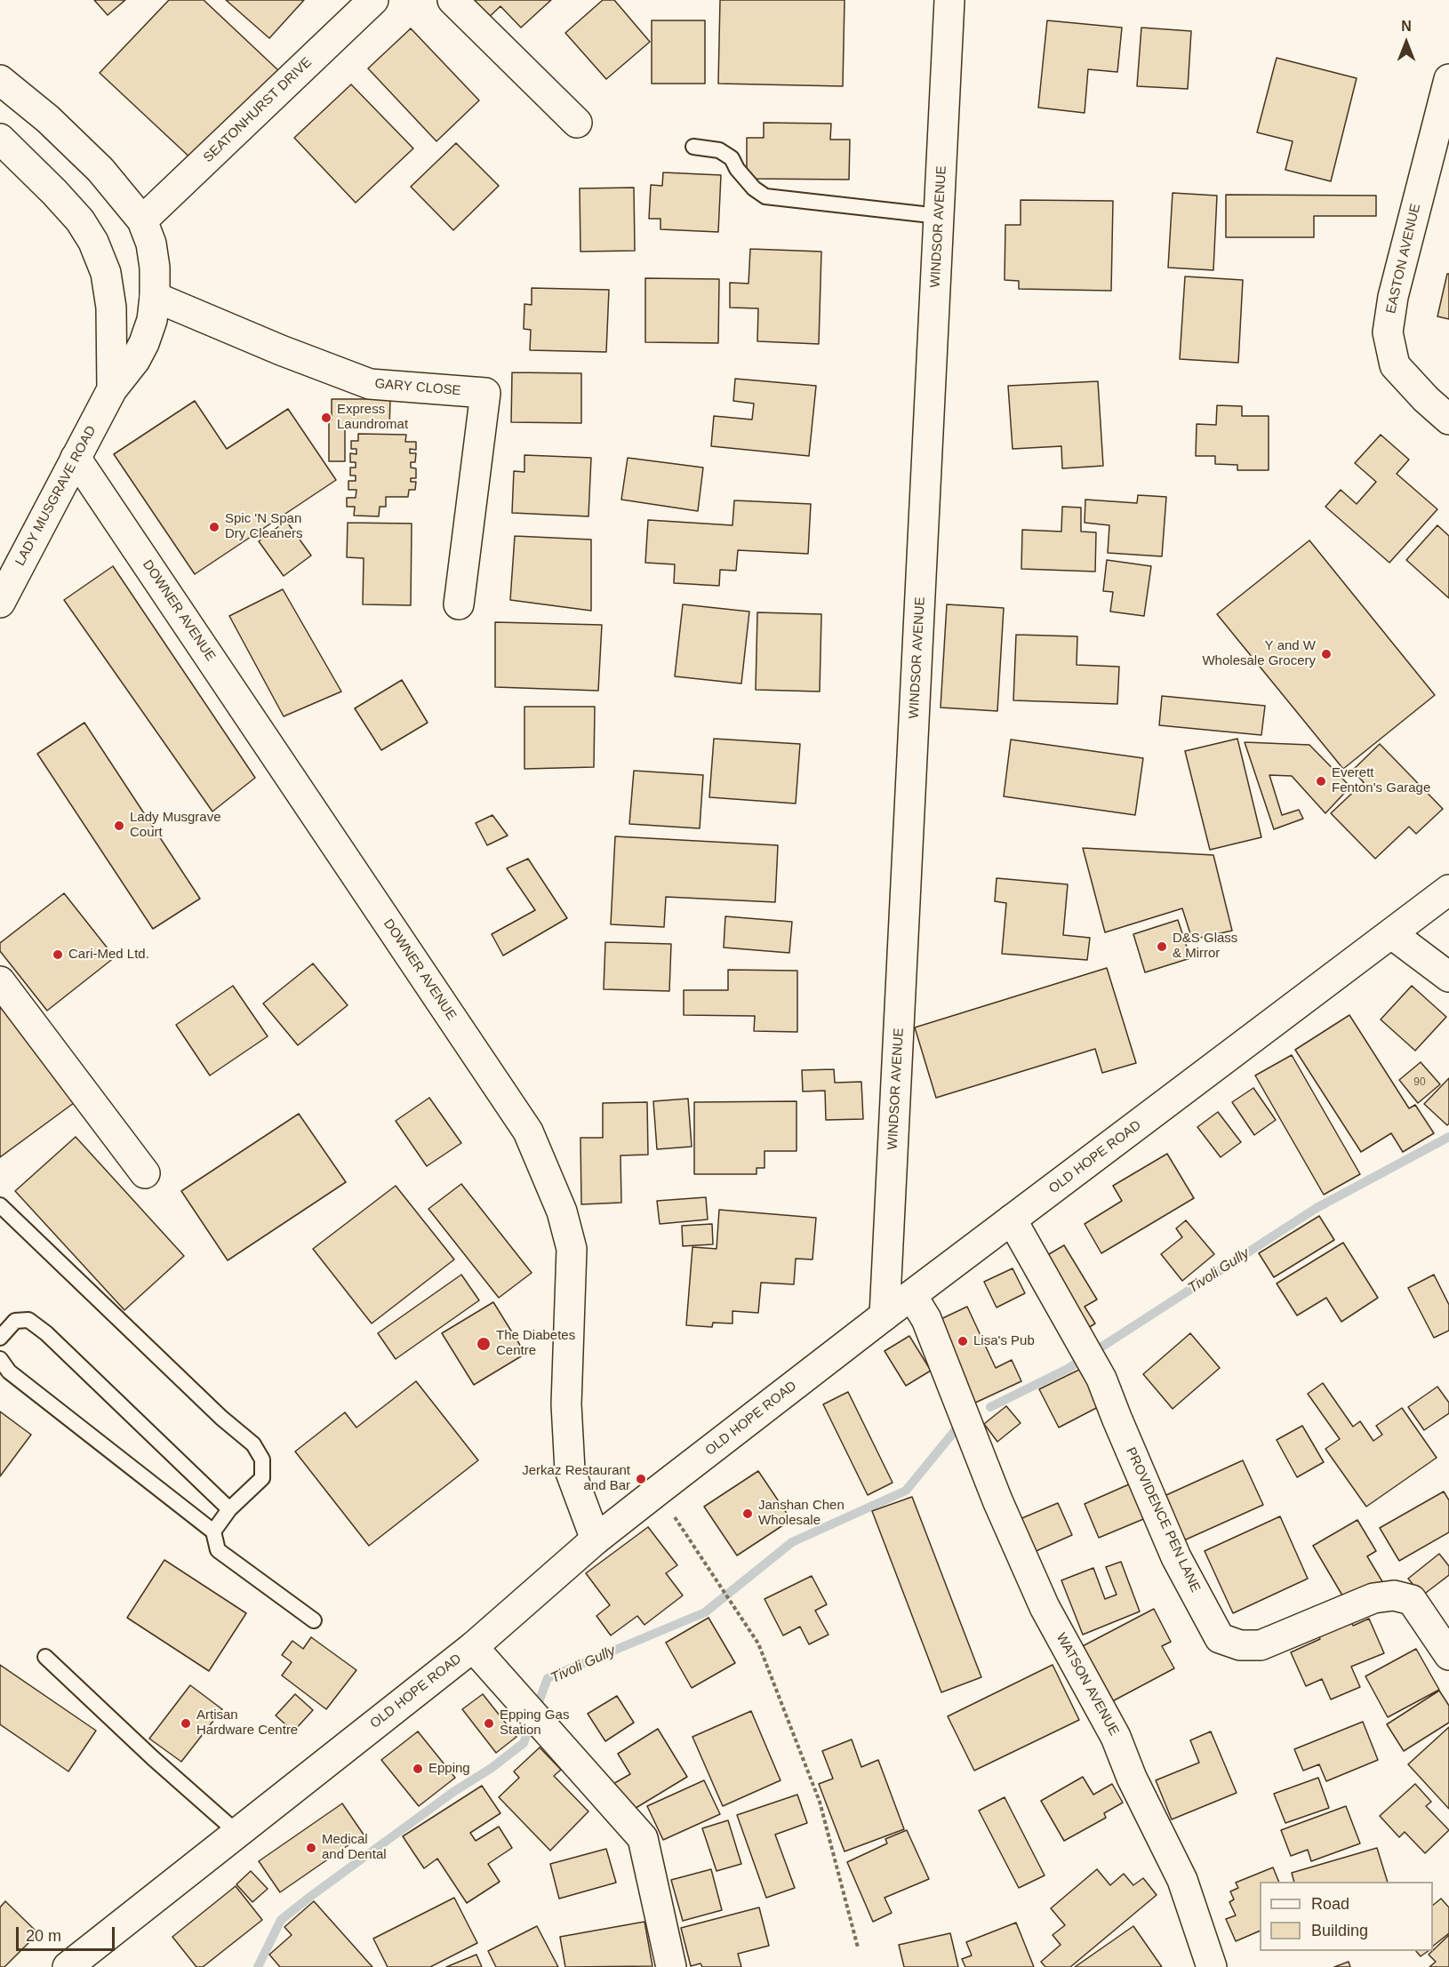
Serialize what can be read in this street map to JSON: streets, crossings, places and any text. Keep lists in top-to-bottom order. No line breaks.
{"streets":{"street":["SEATONHURST DRIVE","WINDSOR AVENUE","EASTON AVENUE","GARY CLOSE","LADY MUSGRAVE ROAD","DOWNER AVENUE","OLD HOPE ROAD","PROVIDENCE PEN LANE","WATSON AVENUE"]},"crossings":[["SEATONHURST DRIVE","LADY MUSGRAVE ROAD"],["WINDSOR AVENUE","OLD HOPE ROAD"],["GARY CLOSE","LADY MUSGRAVE ROAD"],["LADY MUSGRAVE ROAD","DOWNER AVENUE"],["DOWNER AVENUE","OLD HOPE ROAD"],["OLD HOPE ROAD","PROVIDENCE PEN LANE"],["OLD HOPE ROAD","WATSON AVENUE"]],"water":["Tivoli Gully"],"places":["Express Laundromat","Spic 'N Span Dry Cleaners","Y and W Wholesale Grocery","Everett Fenton's Garage","Lady Musgrave Court","D&S Glass & Mirror","Cari-Med Ltd.","Lisa's Pub","The Diabetes Centre","Jerkaz Restaurant and Bar","Janshan Chen Wholesale","Artisan Hardware Centre","Epping Gas Station","Epping","Medical and Dental"],"house_numbers":["90"],"legend":["Road","Building"],"scale_bar":"20 m","north":"top"}
